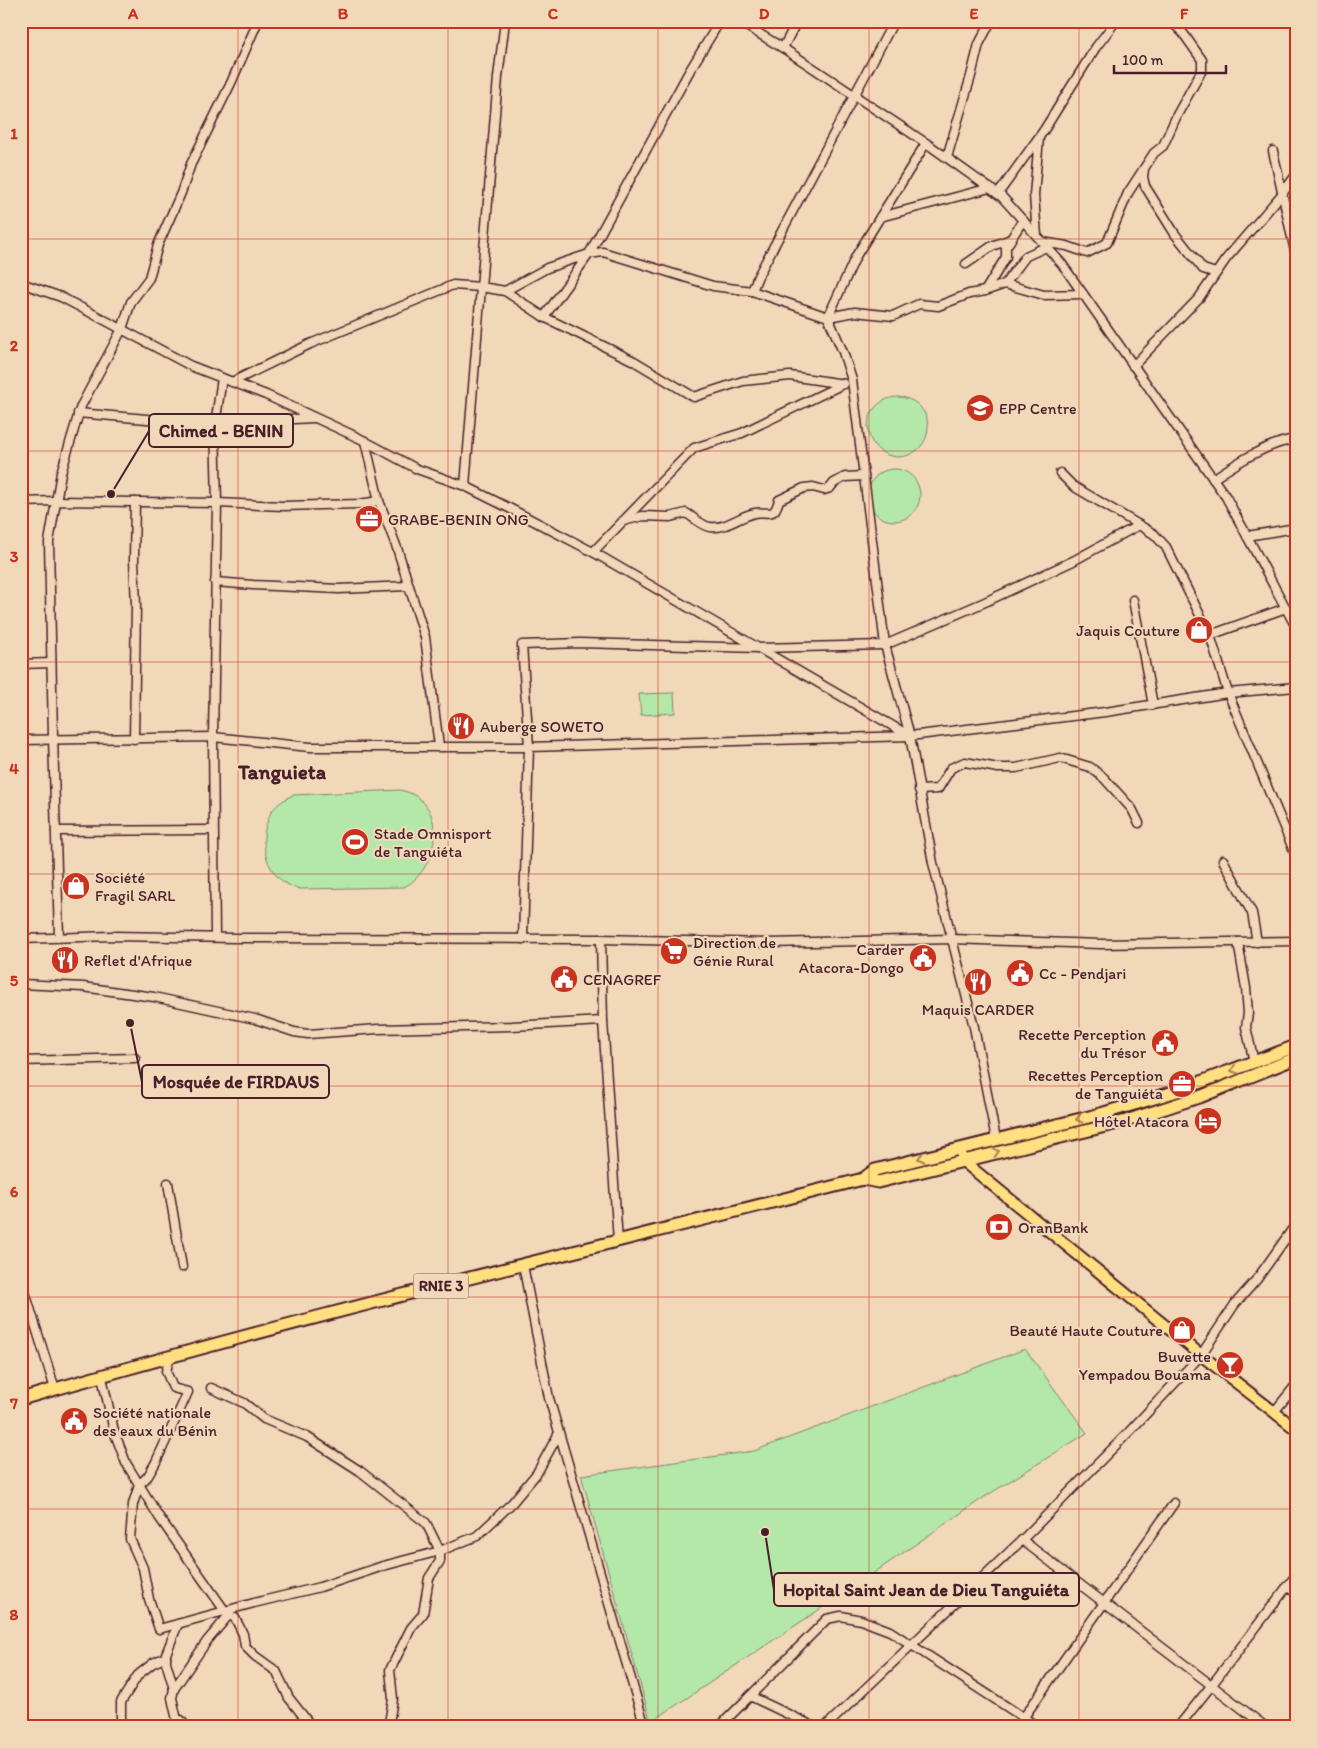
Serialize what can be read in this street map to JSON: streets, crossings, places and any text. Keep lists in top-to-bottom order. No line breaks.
{"streets":{"highway":["RNIE 3"]},"districts":["Tanguieta"],"places":{"school or university":["EPP Centre"],"other":["Chimed - BENIN","Mosquée de FIRDAUS","Hopital Saint Jean de Dieu Tanguiéta"],"office":["GRABE-BENIN ONG","Recettes Perception de Tanguiéta"],"shop":["Jaquis Couture","Société Fragil SARL","Beauté Haute Couture"],"restaurant":["Auberge SOWETO","Reflet d'Afrique","Maquis CARDER"],"sports":["Stade Omnisport de Tanguiéta"],"supermarket":["Direction de Génie Rural"],"public building":["Carder Atacora-Dongo","Cc - Pendjari","CENAGREF","Recette Perception du Trésor","Société nationale des eaux du Bénin"],"hotel":["Hôtel Atacora"],"bank":["OranBank"],"bar":["Buvette Yempadou Bouama"]},"scale_bar":"100 m","grid":{"columns":["A","B","C","D","E","F"],"rows":["1","2","3","4","5","6","7","8"]}}
